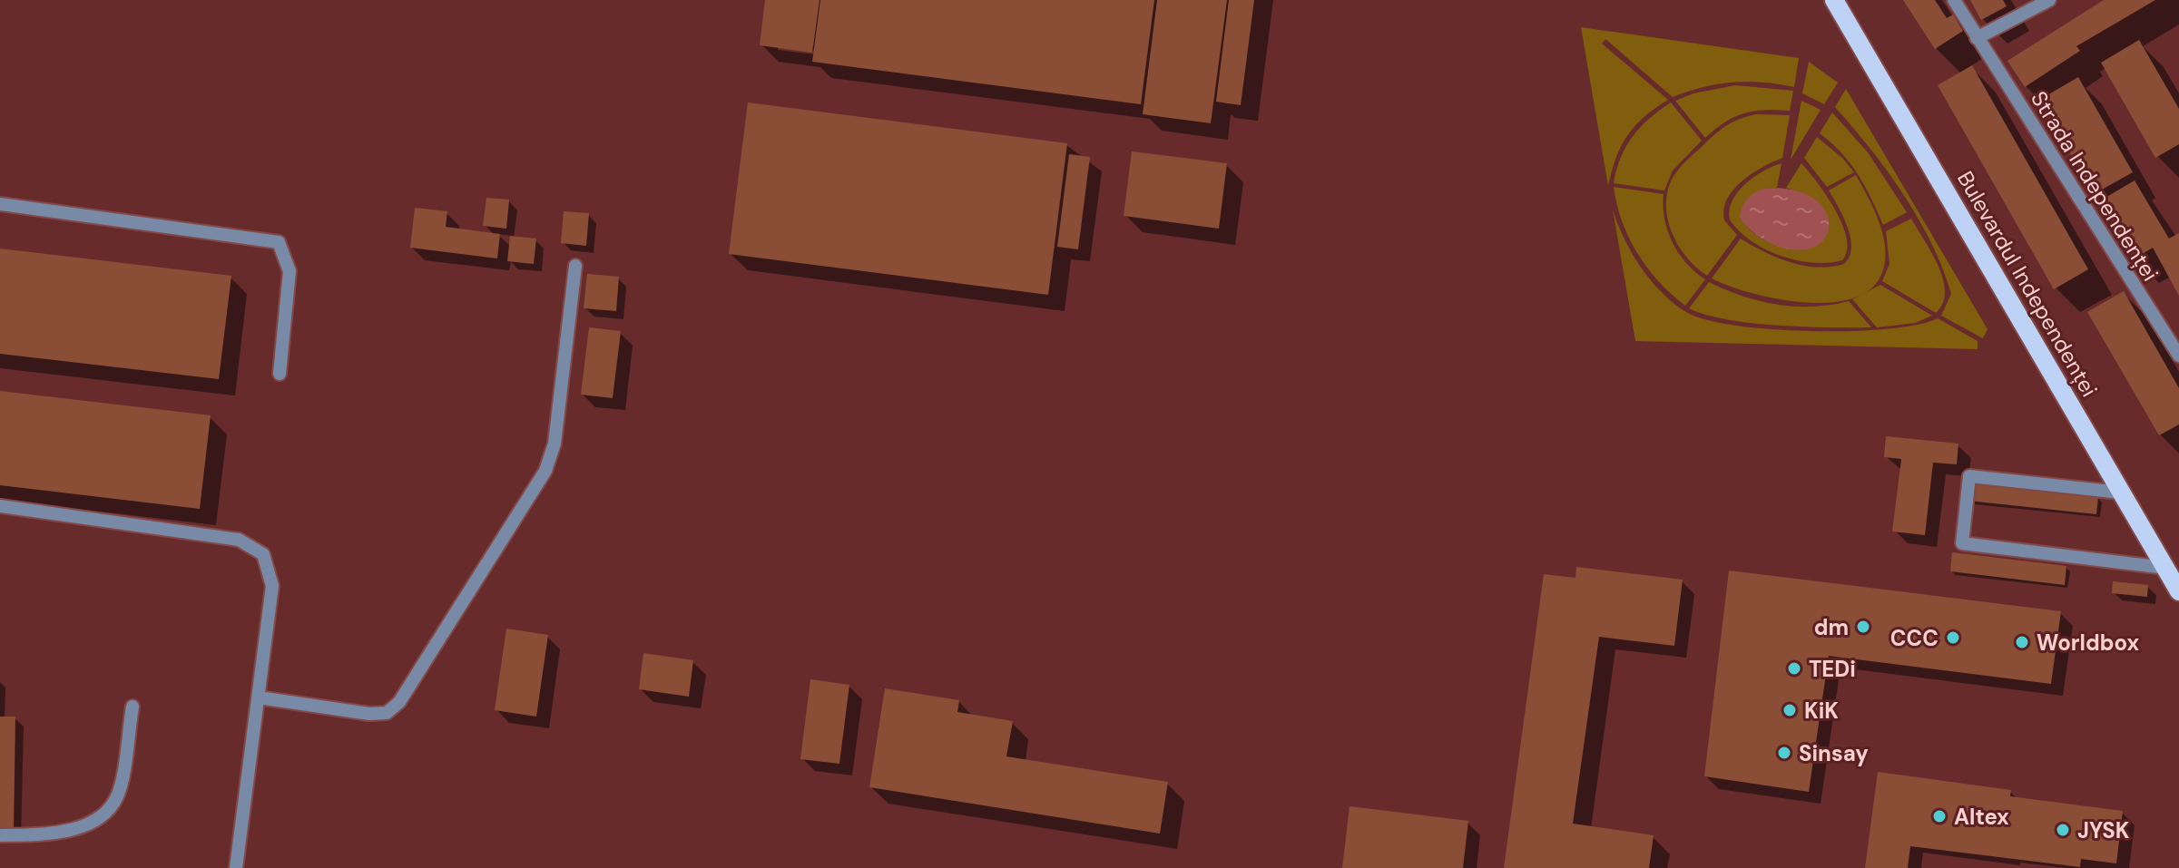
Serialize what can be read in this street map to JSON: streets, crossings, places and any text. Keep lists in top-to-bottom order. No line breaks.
{"streets":{"main road":["Bulevardul Independenței"],"street":["Strada Independenței"]},"places":["dm","CCC","Worldbox","TEDi","KiK","Sinsay","Altex","JYSK"]}
